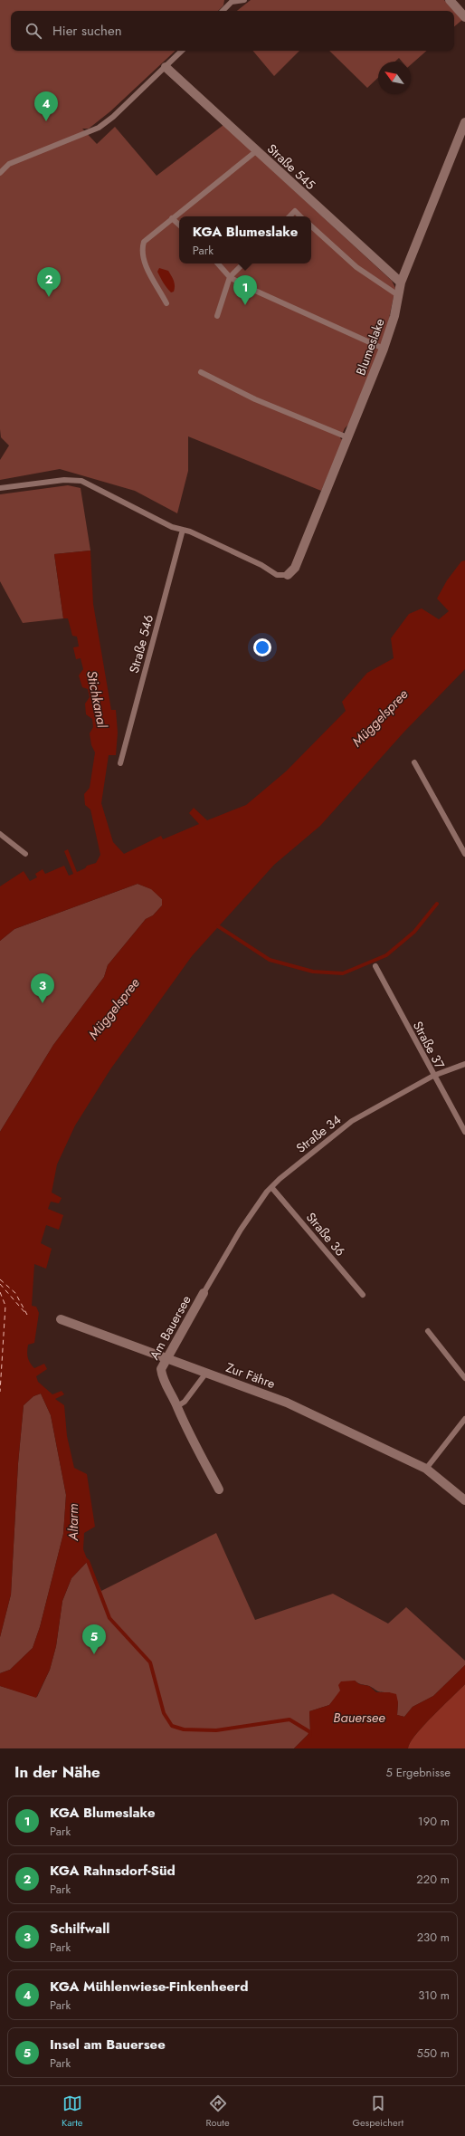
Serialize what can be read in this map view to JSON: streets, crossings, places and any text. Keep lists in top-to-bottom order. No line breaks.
{"streets":{"street":["Straße 545","Blumeslake","Am Bauersee","Zur Fähre"],"lane":["Straße 546","Straße 37","Straße 34","Straße 36"]},"crossings":[["Straße 545","Blumeslake"],["Straße 37","Straße 34"],["Straße 34","Straße 36"],["Straße 34","Am Bauersee"],["Am Bauersee","Zur Fähre"]],"water":["Stichkanal","Müggelspree","Altarm","Bauersee"],"north":"top left","page":{"search":"Hier suchen","pins":["4","2","1","3","5"],"popup":["KGA Blumeslake","Park"],"heading":["In der Nähe","5 Ergebnisse"],"list":[{"mark":"1","name":"KGA Blumeslake","note":"Park","value":"190 m"},{"mark":"2","name":"KGA Rahnsdorf-Süd","note":"Park","value":"220 m"},{"mark":"3","name":"Schilfwall","note":"Park","value":"230 m"},{"mark":"4","name":"KGA Mühlenwiese-Finkenheerd","note":"Park","value":"310 m"},{"mark":"5","name":"Insel am Bauersee","note":"Park","value":"550 m"}],"nav":["Karte","Route","Gespeichert"]}}
